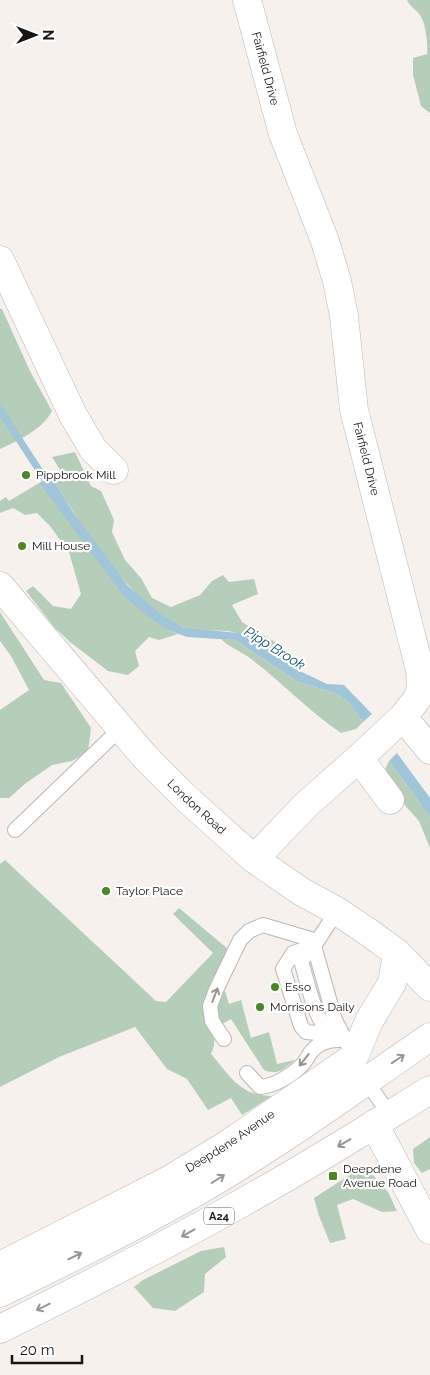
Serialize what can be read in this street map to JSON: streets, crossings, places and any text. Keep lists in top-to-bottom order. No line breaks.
{"streets":{"main road":["Fairfield Drive","London Road","Deepdene Avenue","A24"]},"crossings":[["Fairfield Drive","London Road"]],"water":["Pipp Brook"],"places":{"other":["Pippbrook Mill","Mill House","Taylor Place","Esso","Morrisons Daily"],"transit":["Deepdene Avenue Road"]},"scale_bar":"20 m","north":"right"}
